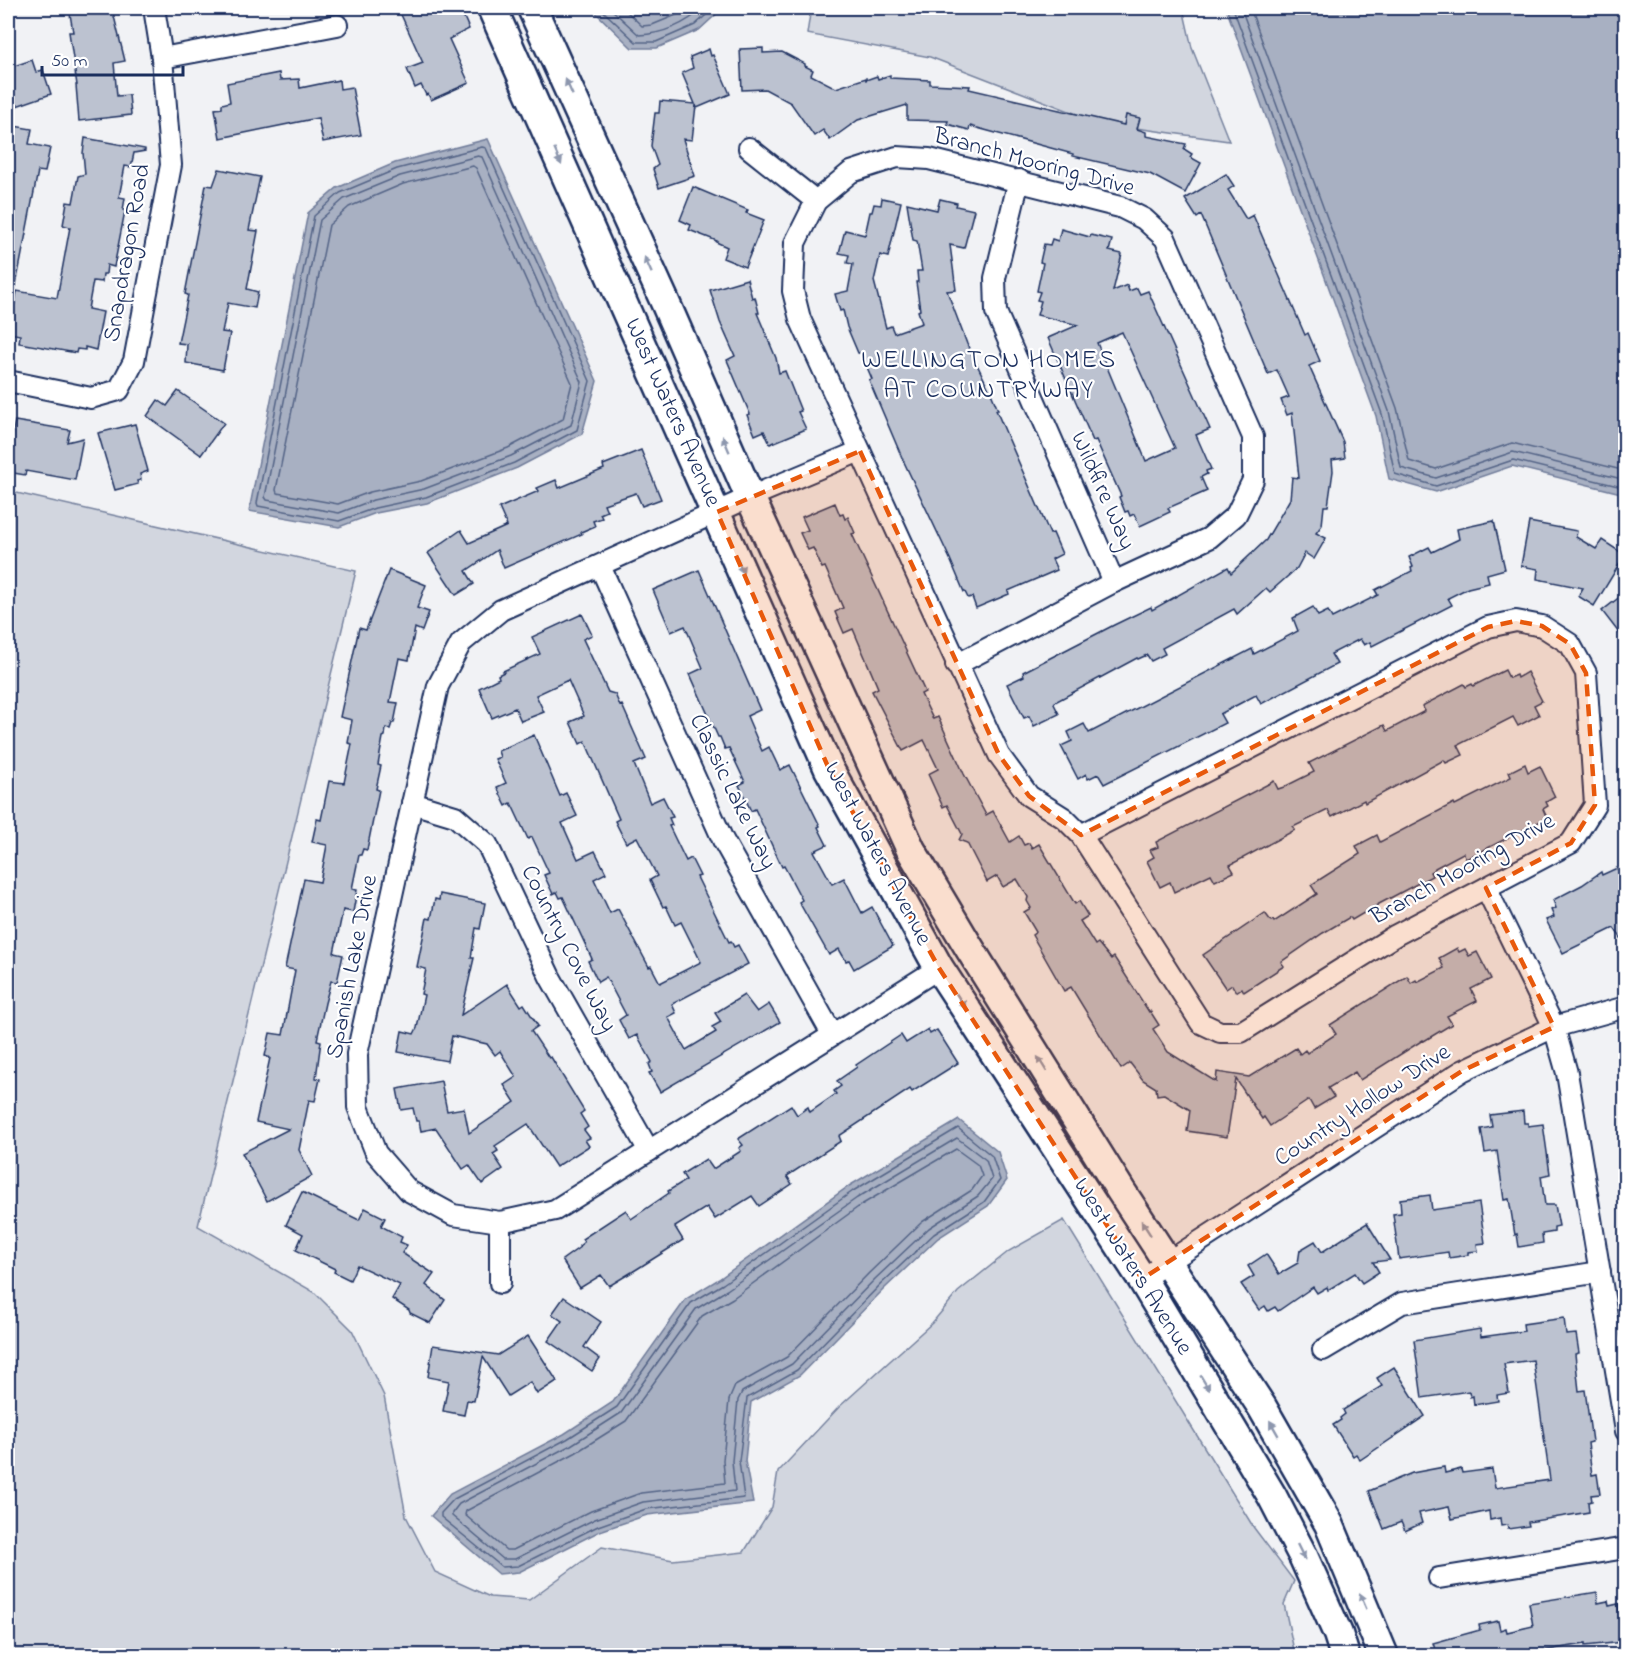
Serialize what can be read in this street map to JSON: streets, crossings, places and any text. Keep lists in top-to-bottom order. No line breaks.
{"streets":{"street":["Branch Mooring Drive","Snapdragon Road","West Waters Avenue","Wildfire Way","Classic Lake Way","Country Cove Way","Spanish Lake Drive","Country Hollow Drive"]},"crossings":[["Branch Mooring Drive","Wildfire Way"],["Branch Mooring Drive","Spanish Lake Drive"],["West Waters Avenue","Spanish Lake Drive"],["West Waters Avenue","Country Hollow Drive"],["Classic Lake Way","Spanish Lake Drive"],["Country Cove Way","Spanish Lake Drive"]],"districts":["WELLINGTON HOMES AT COUNTRYWAY"],"scale_bar":"50 m"}
